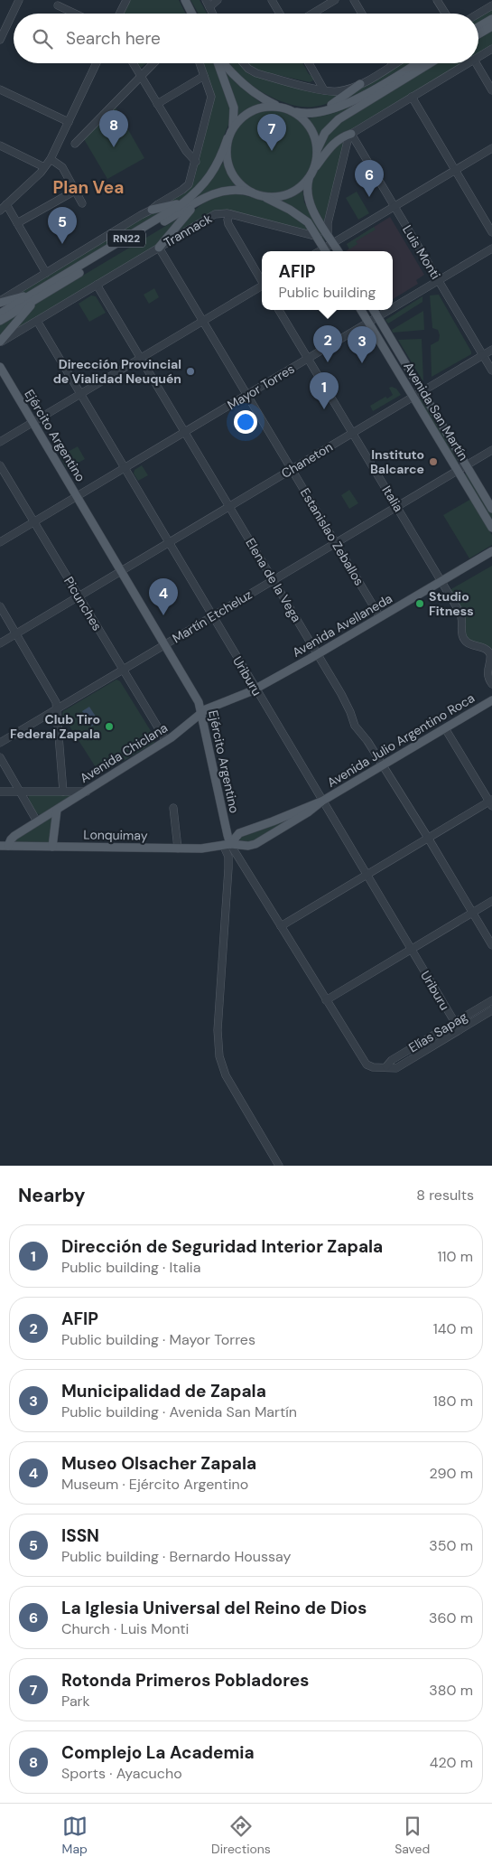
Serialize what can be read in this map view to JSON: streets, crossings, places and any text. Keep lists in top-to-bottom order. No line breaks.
{"streets":{"main road":["RN22","Avenida San Martín","Ejército Argentino","Avenida Avellaneda","Avenida Julio Argentino Roca","Avenida Chiclana","Lonquimay"],"street":["Trannack","Luis Monti","Mayor Torres","Chaneton","Italia","Estanislao Zeballos","Elena de la Vega","Picunches","Martín Etcheluz","Uriburu","Elías Sapag"]},"crossings":[["Trannack","Estanislao Zeballos"],["Trannack","Elena de la Vega"],["Trannack","Uriburu"],["Luis Monti","Mayor Torres"],["Luis Monti","Chaneton"],["Mayor Torres","Avenida San Martín"],["Mayor Torres","Ejército Argentino"],["Mayor Torres","Italia"],["Mayor Torres","Estanislao Zeballos"],["Mayor Torres","Elena de la Vega"],["Mayor Torres","Picunches"],["Mayor Torres","Uriburu"],["Avenida San Martín","Chaneton"],["Avenida San Martín","Martín Etcheluz"],["Ejército Argentino","Chaneton"],["Ejército Argentino","Martín Etcheluz"],["Ejército Argentino","Avenida Avellaneda"],["Ejército Argentino","Avenida Julio Argentino Roca"],["Ejército Argentino","Avenida Chiclana"],["Ejército Argentino","Lonquimay"],["Ejército Argentino","Elías Sapag"],["Chaneton","Italia"],["Chaneton","Estanislao Zeballos"],["Chaneton","Elena de la Vega"],["Chaneton","Picunches"],["Chaneton","Uriburu"],["Italia","Martín Etcheluz"],["Italia","Avenida Avellaneda"],["Estanislao Zeballos","Martín Etcheluz"],["Estanislao Zeballos","Avenida Avellaneda"],["Elena de la Vega","Martín Etcheluz"],["Elena de la Vega","Avenida Avellaneda"],["Elena de la Vega","Avenida Julio Argentino Roca"],["Picunches","Martín Etcheluz"],["Picunches","Avenida Chiclana"],["Martín Etcheluz","Uriburu"],["Avenida Avellaneda","Uriburu"],["Avenida Avellaneda","Avenida Chiclana"],["Uriburu","Avenida Julio Argentino Roca"],["Uriburu","Elías Sapag"],["Avenida Julio Argentino Roca","Lonquimay"],["Avenida Chiclana","Lonquimay"]],"districts":["Plan Vea"],"places":["Dirección Provincial de Vialidad Neuquén","Instituto Balcarce","Studio Fitness","Club Tiro Federal Zapala"],"page":{"search":"Search here","pins":["8","7","6","5","2","3","1","4"],"popup":["AFIP","Public building"],"heading":["Nearby","8 results"],"list":[{"mark":"1","name":"Dirección de Seguridad Interior Zapala","note":"Public building · Italia","value":"110 m"},{"mark":"2","name":"AFIP","note":"Public building · Mayor Torres","value":"140 m"},{"mark":"3","name":"Municipalidad de Zapala","note":"Public building · Avenida San Martín","value":"180 m"},{"mark":"4","name":"Museo Olsacher Zapala","note":"Museum · Ejército Argentino","value":"290 m"},{"mark":"5","name":"ISSN","note":"Public building · Bernardo Houssay","value":"350 m"},{"mark":"6","name":"La Iglesia Universal del Reino de Dios","note":"Church · Luis Monti","value":"360 m"},{"mark":"7","name":"Rotonda Primeros Pobladores","note":"Park","value":"380 m"},{"mark":"8","name":"Complejo La Academia","note":"Sports · Ayacucho","value":"420 m"}],"nav":["Map","Directions","Saved"]}}
